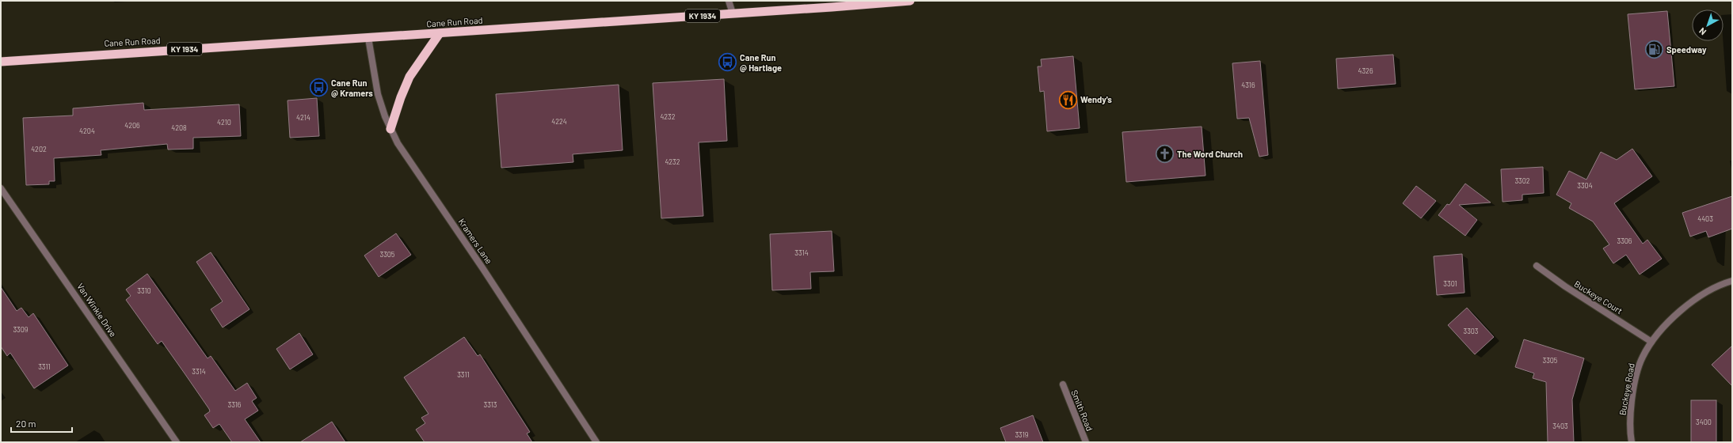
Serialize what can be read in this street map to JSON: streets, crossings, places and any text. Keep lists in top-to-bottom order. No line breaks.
{"streets":{"highway":["KY 1934","Cane Run Road"],"street":["Kramers Lane","Buckeye Court","Van Winkle Drive","Buckeye Road","Smith Road"]},"crossings":[["Cane Run Road","Kramers Lane"],["Buckeye Court","Buckeye Road"]],"places":{"fuel station":["Speedway"],"bus stop":["Cane Run @ Hartlage","Cane Run @ Kramers"],"restaurant":["Wendy's"],"church":["The Word Church"]},"house_numbers":["4326","4316","4232","4214","4224","4210","4206","4208","4204","4202","4232","3302","3304","4403","3306","3314","3305","3301","3310","3309","3303","3305","3311","3314","3311","3316","3313","3400","3403","3319"],"scale_bar":"20 m","north":"bottom left"}
